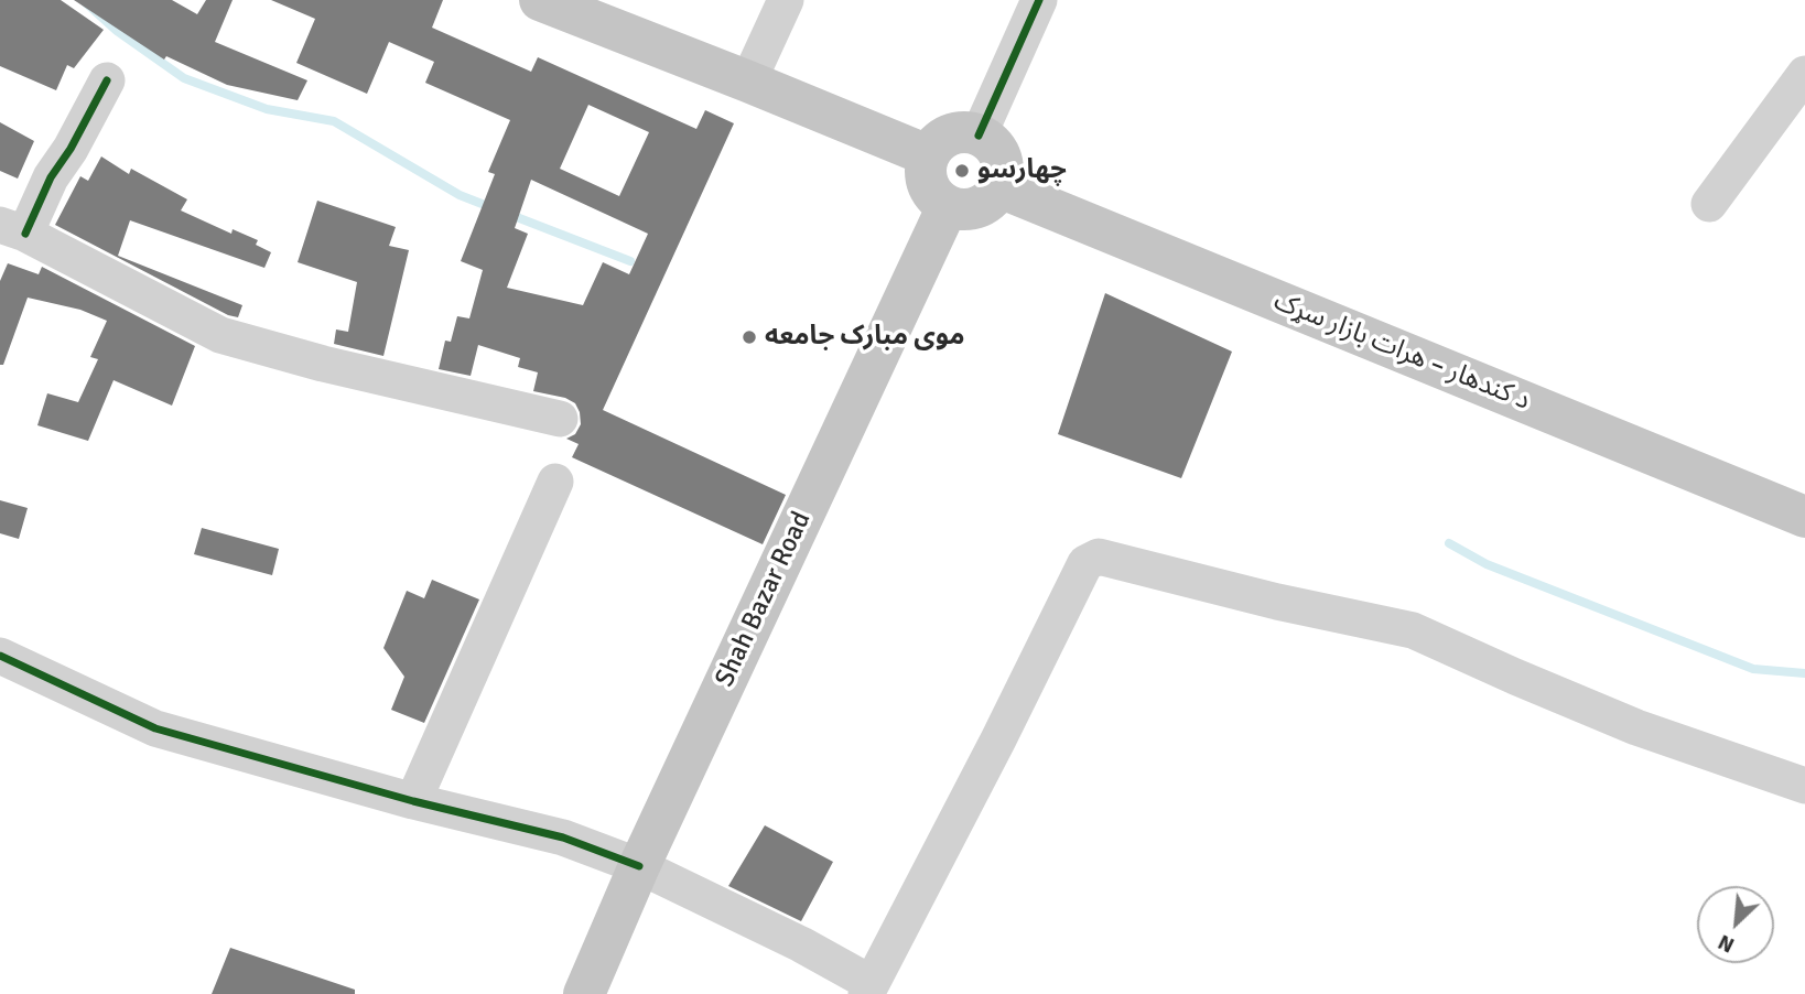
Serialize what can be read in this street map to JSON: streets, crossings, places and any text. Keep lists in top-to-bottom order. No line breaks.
{"streets":{"main road":["د کندهار – هرات بازار سړک","Shah Bazar Road"]},"crossings":[["د کندهار – هرات بازار سړک","Shah Bazar Road"]],"places":["چهارسو","موی مبارک جامعه"],"north":"bottom left"}
